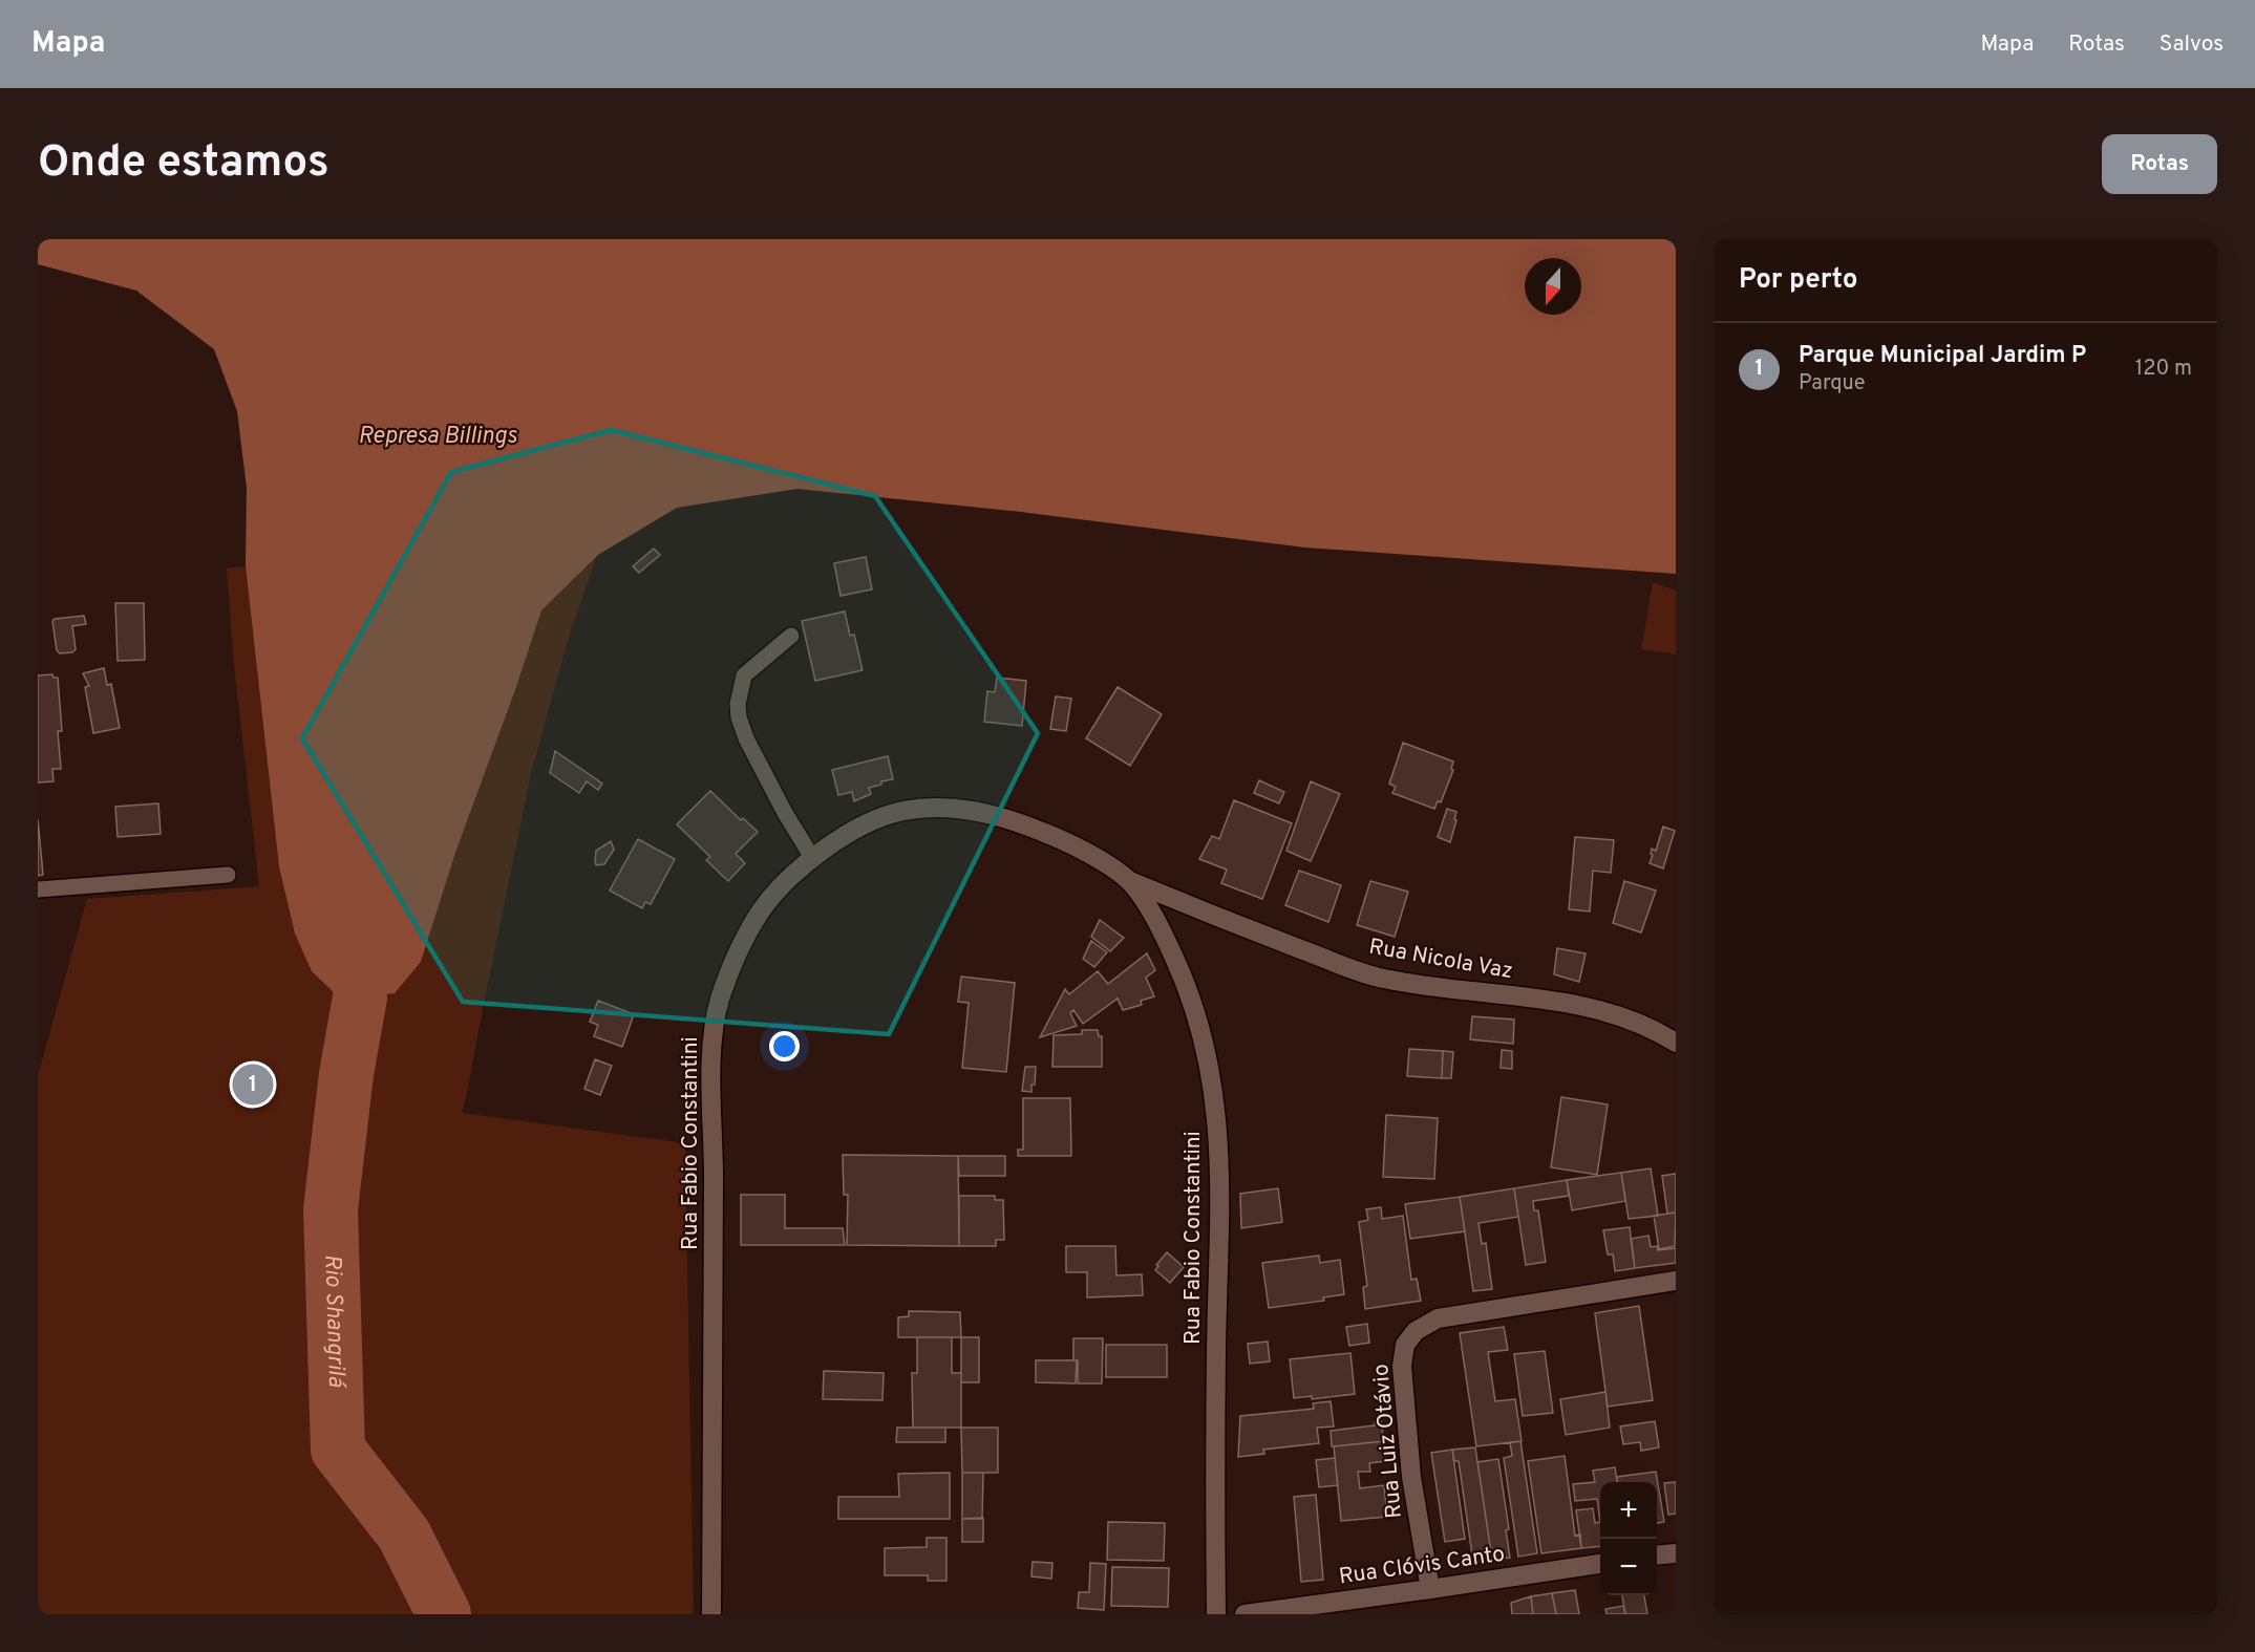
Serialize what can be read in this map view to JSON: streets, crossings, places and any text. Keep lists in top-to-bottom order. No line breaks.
{"streets":{"street":["Rua Nicola Vaz","Rua Fabio Constantini","Rua Luiz Otávio","Rua Clóvis Canto"]},"crossings":[["Rua Nicola Vaz","Rua Fabio Constantini"],["Rua Luiz Otávio","Rua Clóvis Canto"]],"water":["Represa Billings","Rio Shangrilá"],"north":"bottom","page":{"header":"Mapa","nav":["Mapa","Rotas","Salvos"],"buttons":"Rotas","title":"Onde estamos","heading":"Por perto","list":[{"mark":"1","name":"Parque Municipal Jardim P","note":"Parque","value":"120 m"}],"pins":"1","map_buttons":["+","−"]}}
